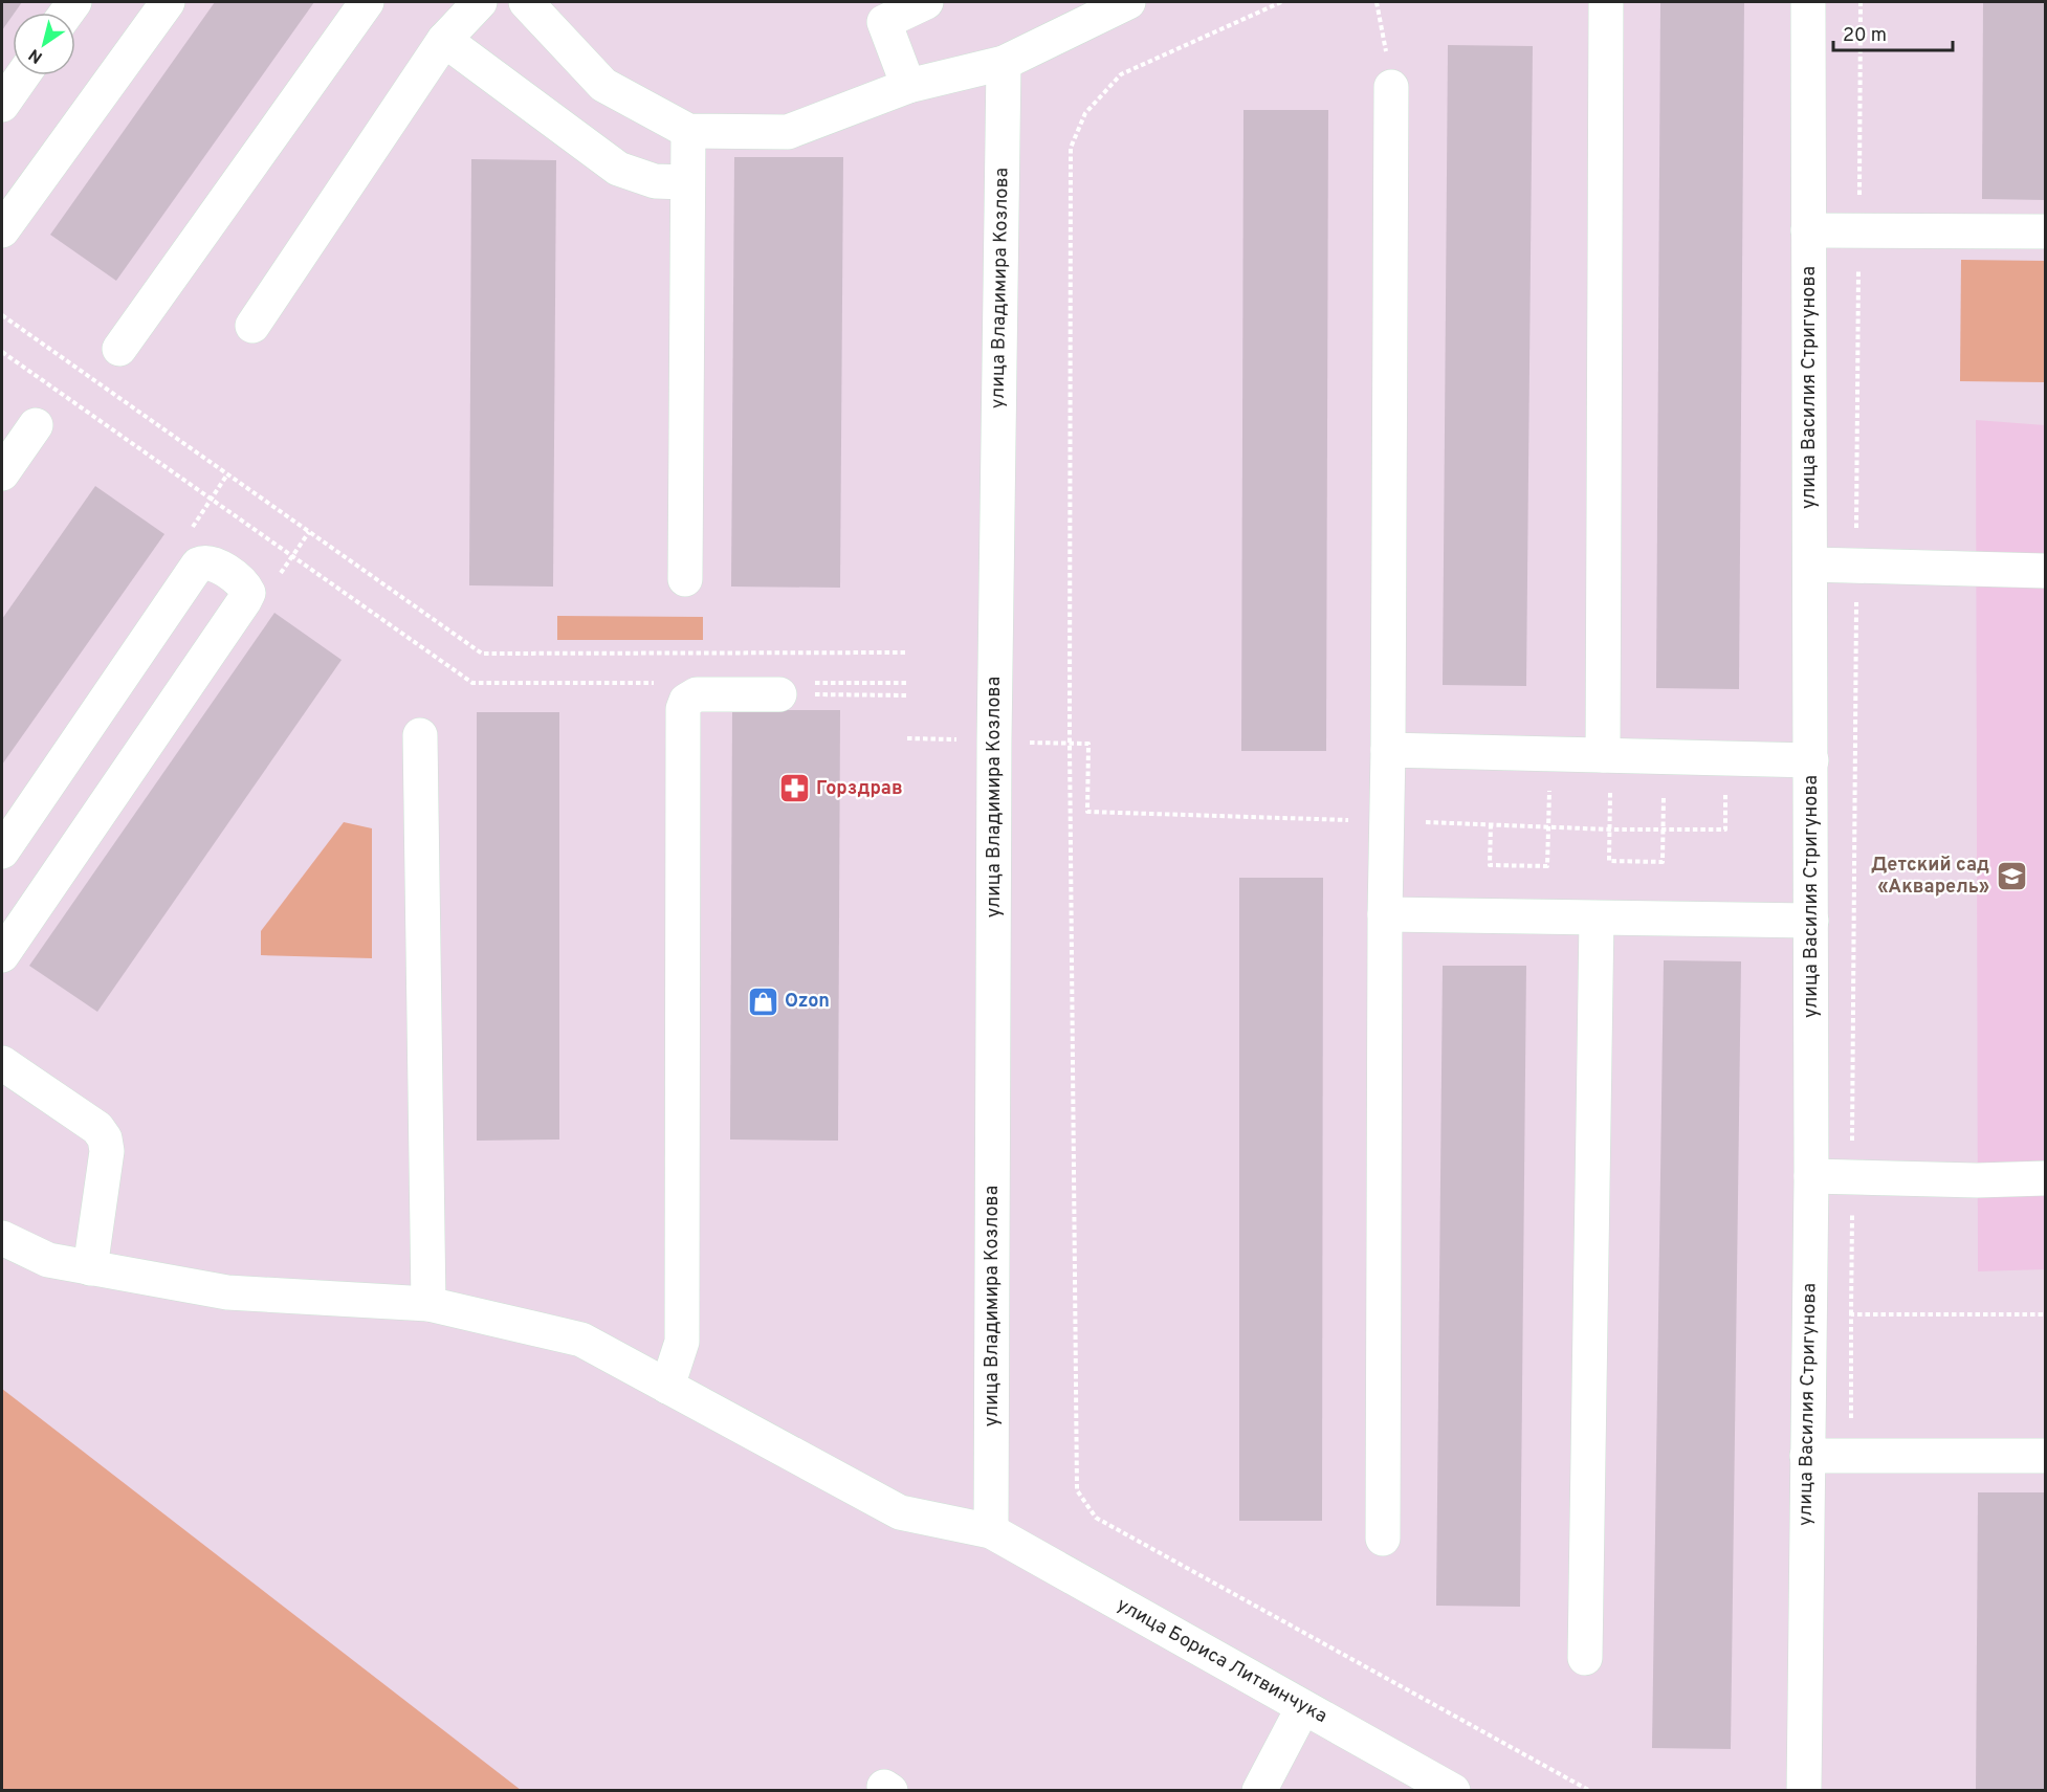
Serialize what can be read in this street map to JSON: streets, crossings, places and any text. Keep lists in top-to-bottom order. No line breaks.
{"streets":{"street":["улица Владимира Козлова","улица Василия Стригунова","улица Бориса Литвинчука"]},"crossings":[["улица Владимира Козлова","улица Бориса Литвинчука"]],"places":{"pharmacy":["Горздрав"],"school or university":["Детский сад «Акварель»"],"shop":["Ozon"]},"scale_bar":"20 m","north":"bottom left"}
